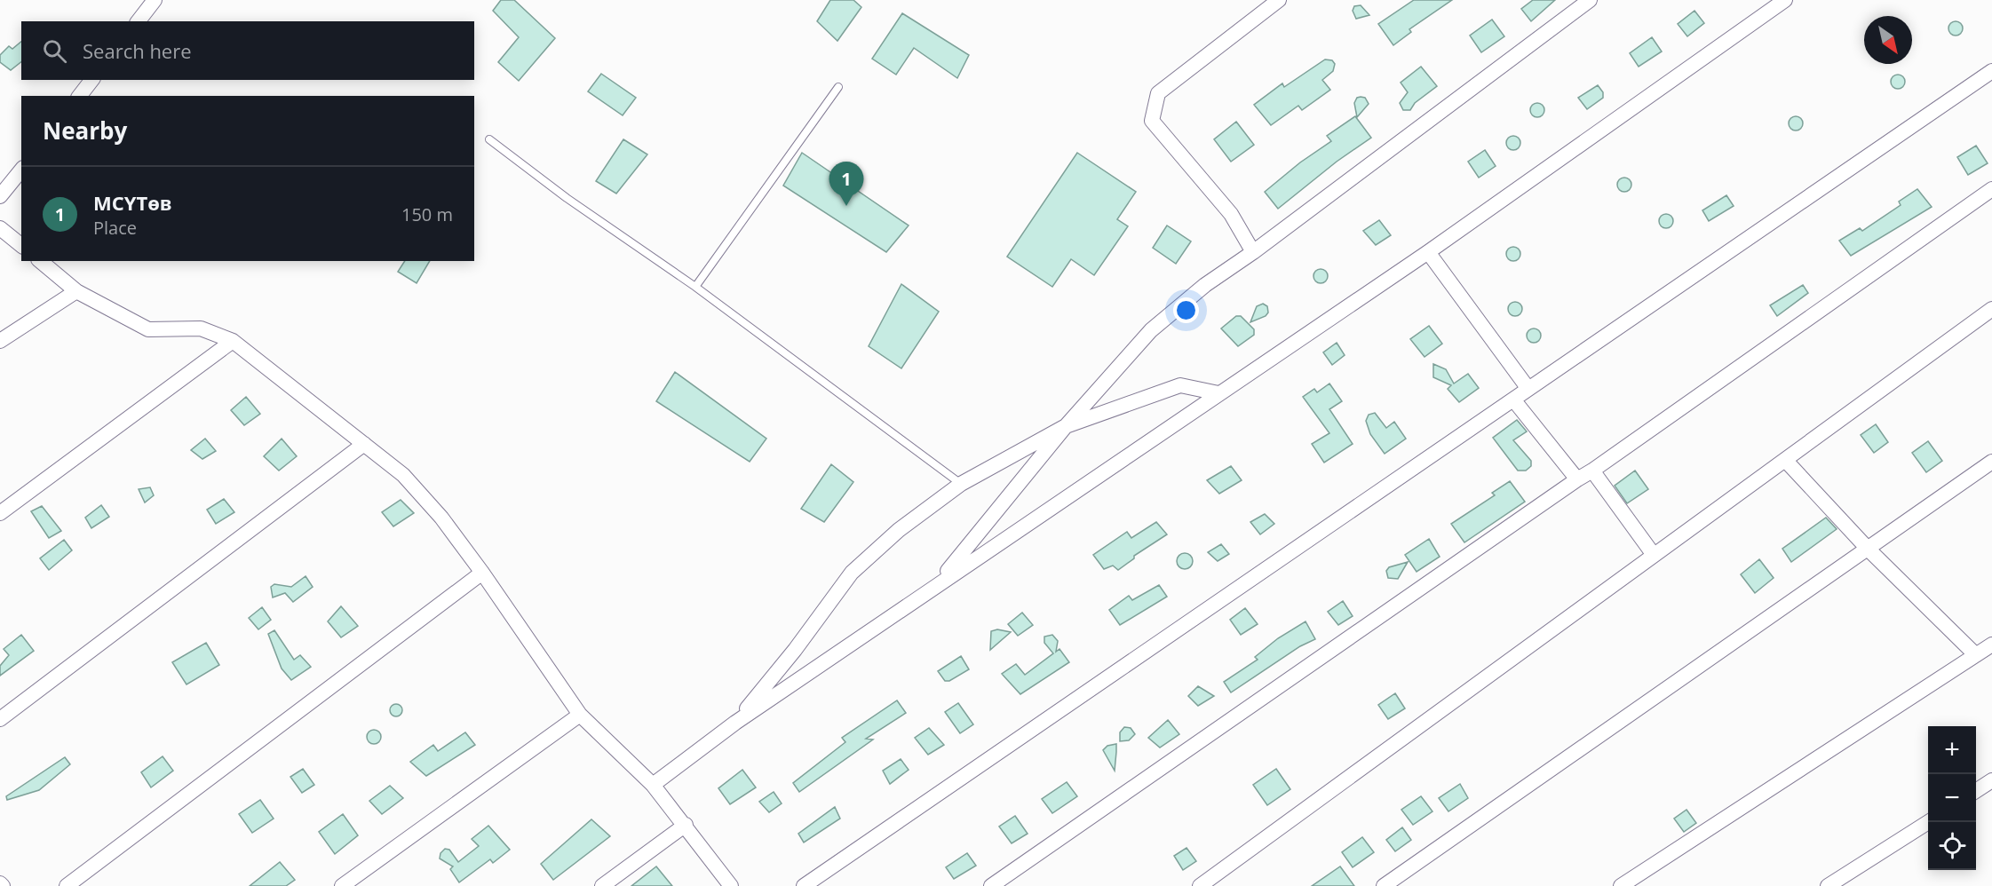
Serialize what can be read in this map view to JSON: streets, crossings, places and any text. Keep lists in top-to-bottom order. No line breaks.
{"north":"bottom right","page":{"search":"Search here","heading":"Nearby","pins":"1","list":[{"mark":"1","name":"МСҮТөв","note":"Place","value":"150 m"}],"map_buttons":["+","−"]}}
